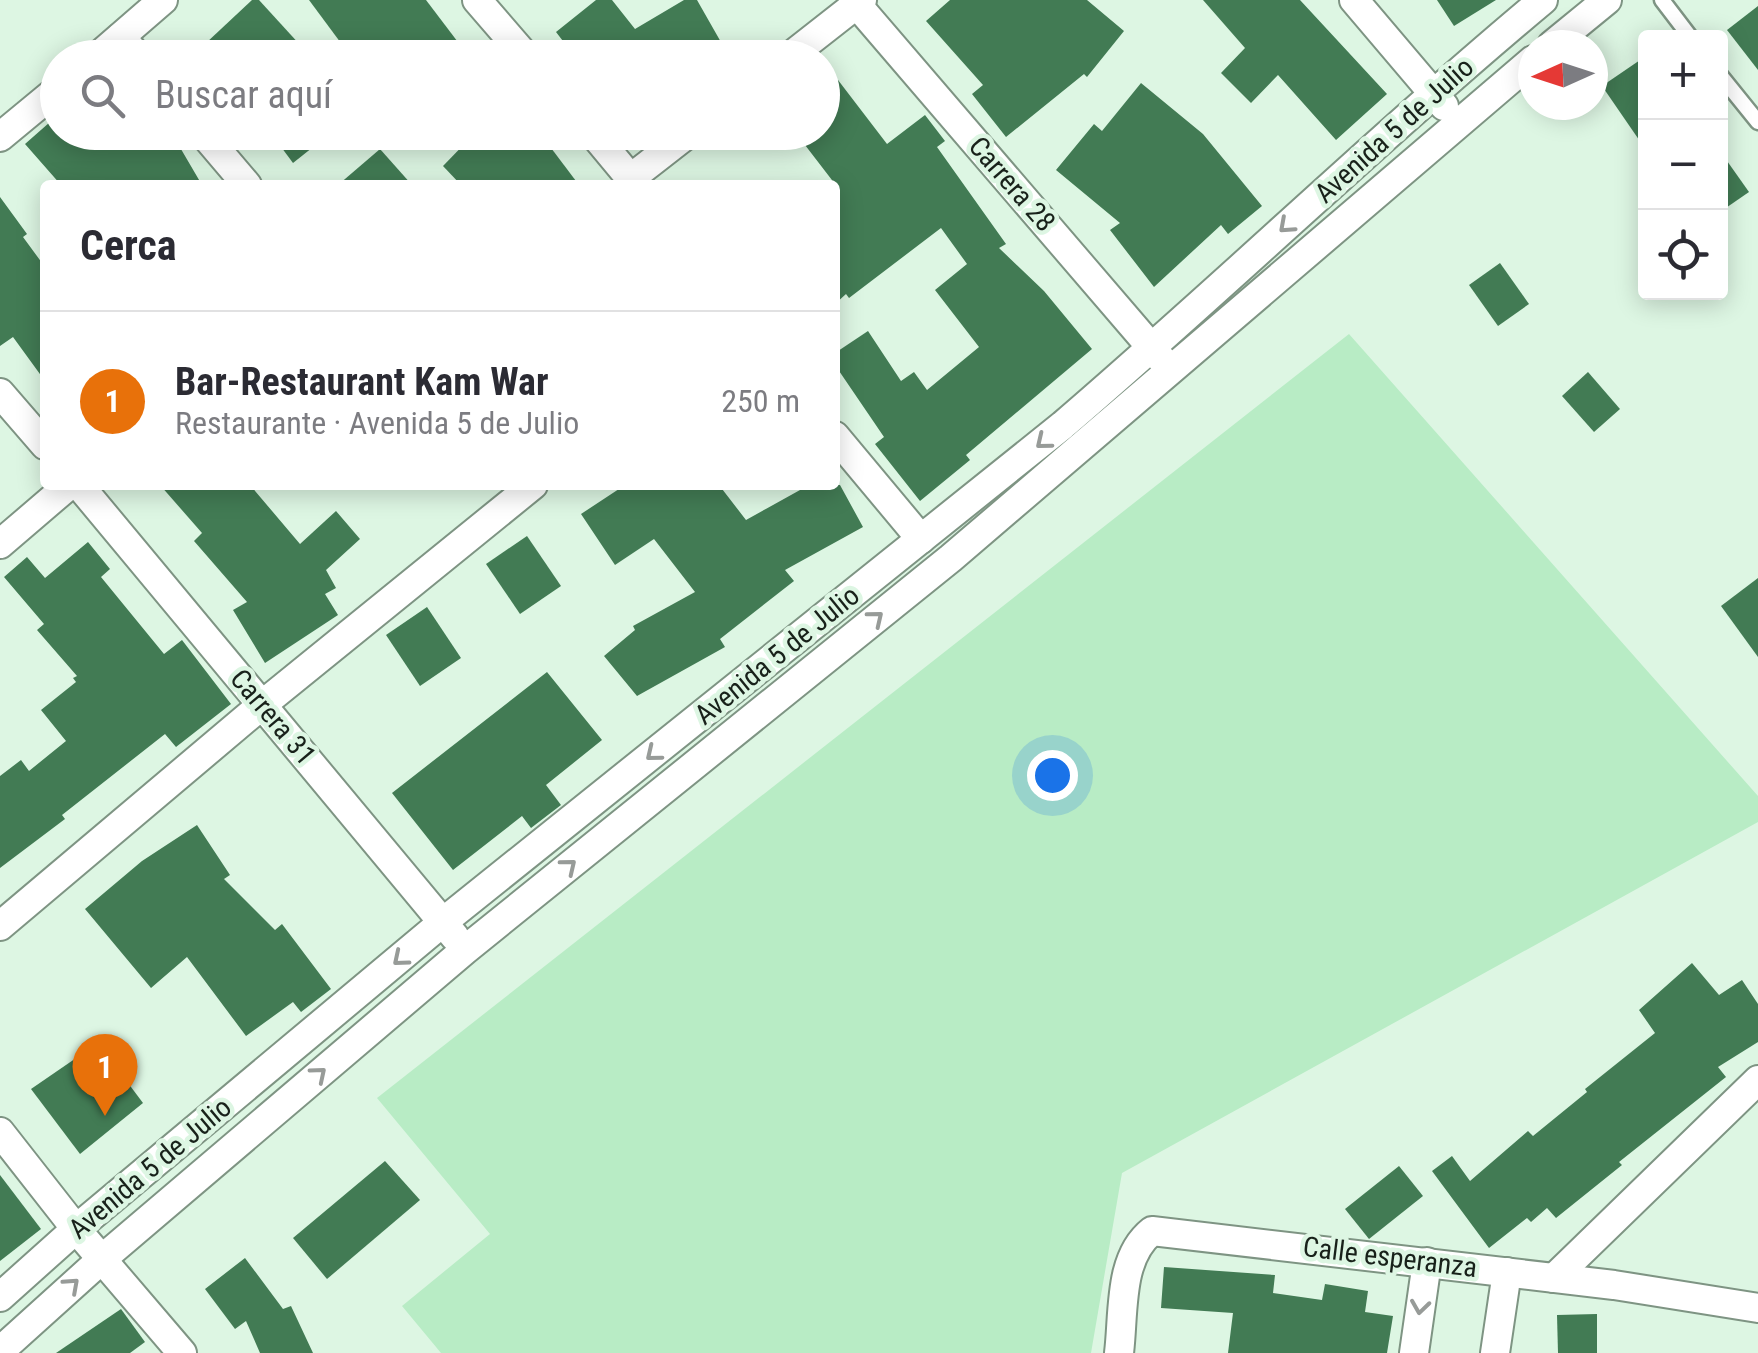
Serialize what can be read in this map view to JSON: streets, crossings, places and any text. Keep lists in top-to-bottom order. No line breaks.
{"streets":{"street":["Avenida 5 de Julio","Carrera 28","Carrera 31","Calle esperanza"]},"crossings":[["Avenida 5 de Julio","Carrera 28"],["Avenida 5 de Julio","Carrera 31"]],"north":"left","page":{"map_buttons":["+","−"],"search":"Buscar aquí","heading":"Cerca","list":[{"mark":"1","name":"Bar-Restaurant Kam War","note":"Restaurante · Avenida 5 de Julio","value":"250 m"}],"pins":"1"}}
